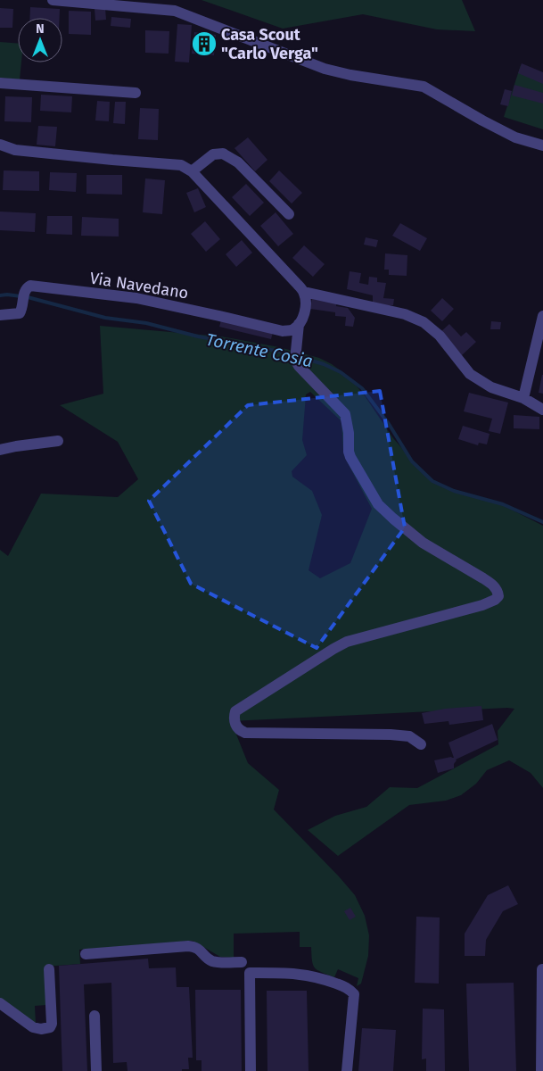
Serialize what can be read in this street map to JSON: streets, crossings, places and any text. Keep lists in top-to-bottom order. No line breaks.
{"streets":{"street":["Via Navedano"]},"water":["Torrente Cosia"],"places":{"building":["Casa Scout \"Carlo Verga\""]},"north":"top"}
